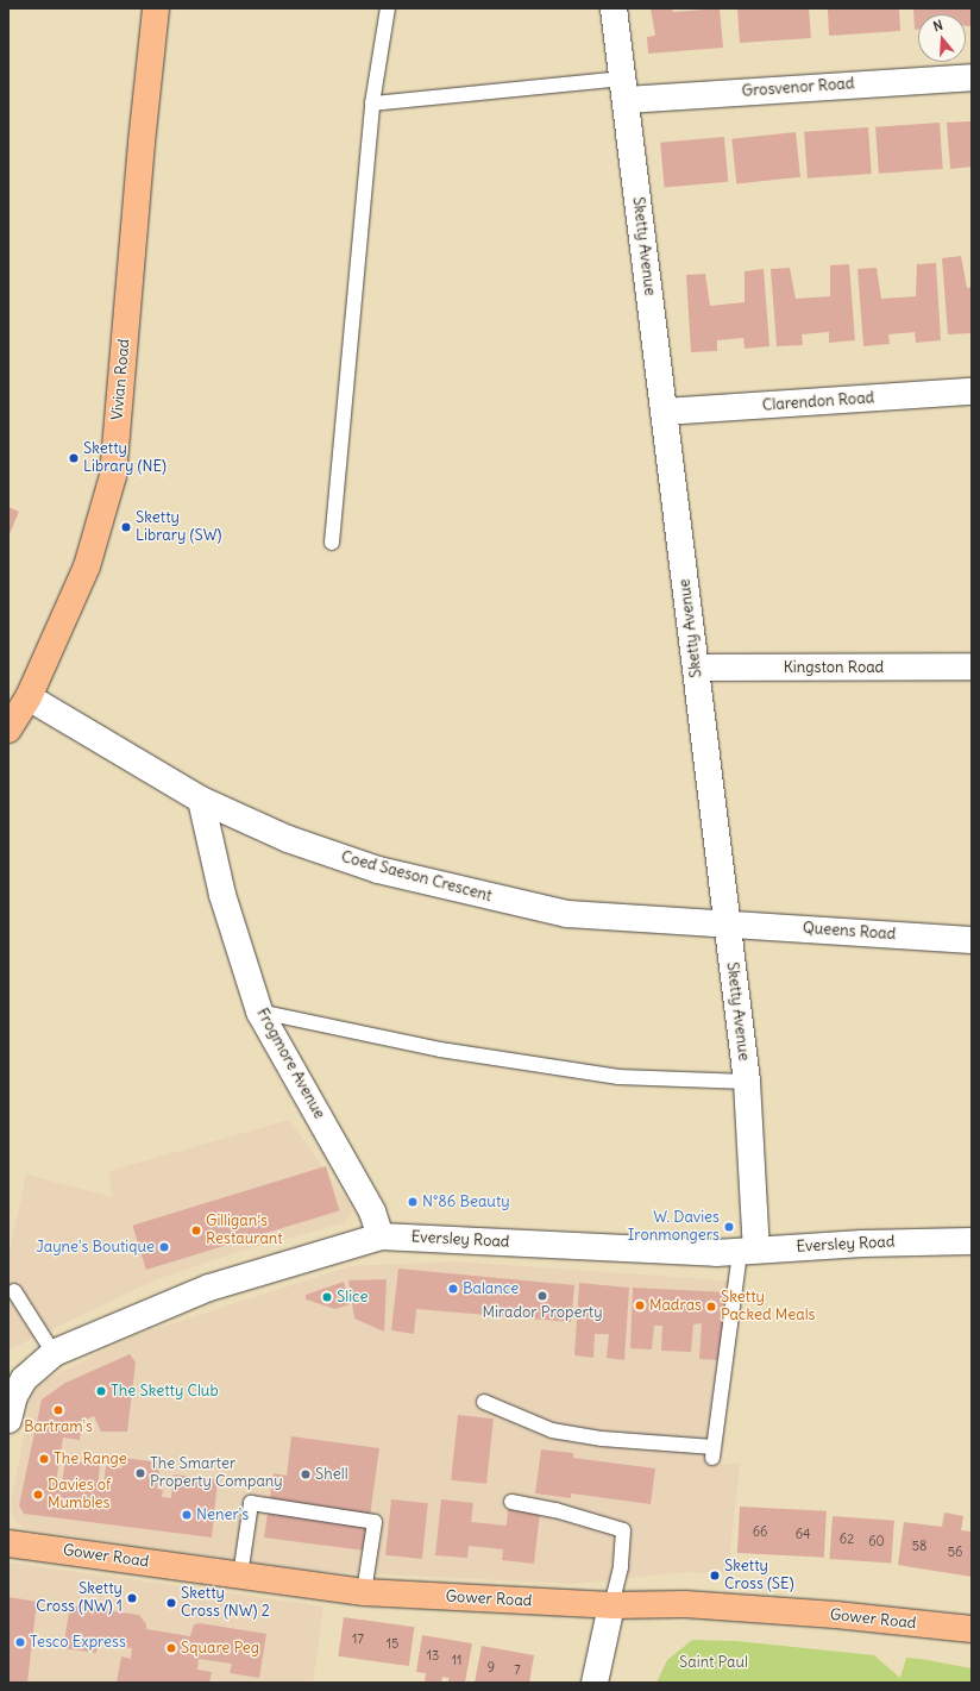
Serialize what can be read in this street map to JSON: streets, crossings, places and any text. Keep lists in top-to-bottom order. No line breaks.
{"streets":{"main road":["Vivian Road","Gower Road"],"street":["Grosvenor Road","Sketty Avenue","Clarendon Road","Kingston Road","Coed Saeson Crescent","Queens Road","Frogmore Avenue","Eversley Road"]},"crossings":[["Grosvenor Road","Sketty Avenue"],["Sketty Avenue","Clarendon Road"],["Sketty Avenue","Kingston Road"],["Sketty Avenue","Coed Saeson Crescent"],["Sketty Avenue","Queens Road"],["Sketty Avenue","Eversley Road"],["Vivian Road","Coed Saeson Crescent"],["Coed Saeson Crescent","Queens Road"],["Coed Saeson Crescent","Frogmore Avenue"],["Frogmore Avenue","Eversley Road"]],"parks":["Saint Paul"],"places":["Sketty Library (NE)","Sketty Library (SW)","N°86 Beauty","W. Davies Ironmongers","Gilligan’s Restaurant","Jayne's Boutique","Balance","Mirador Property","Slice","Madras","Sketty Packed Meals","The Sketty Club","Bartram's","The Range","The Smarter Property Company","Shell","Davies of Mumbles","Nener's","Sketty Cross (SE)","Sketty Cross (NW) 1","Sketty Cross (NW) 2","Tesco Express","Square Peg"],"house_numbers":["66","64","62","60","58","56","17","15","13","11","9","7"],"north":"top"}
